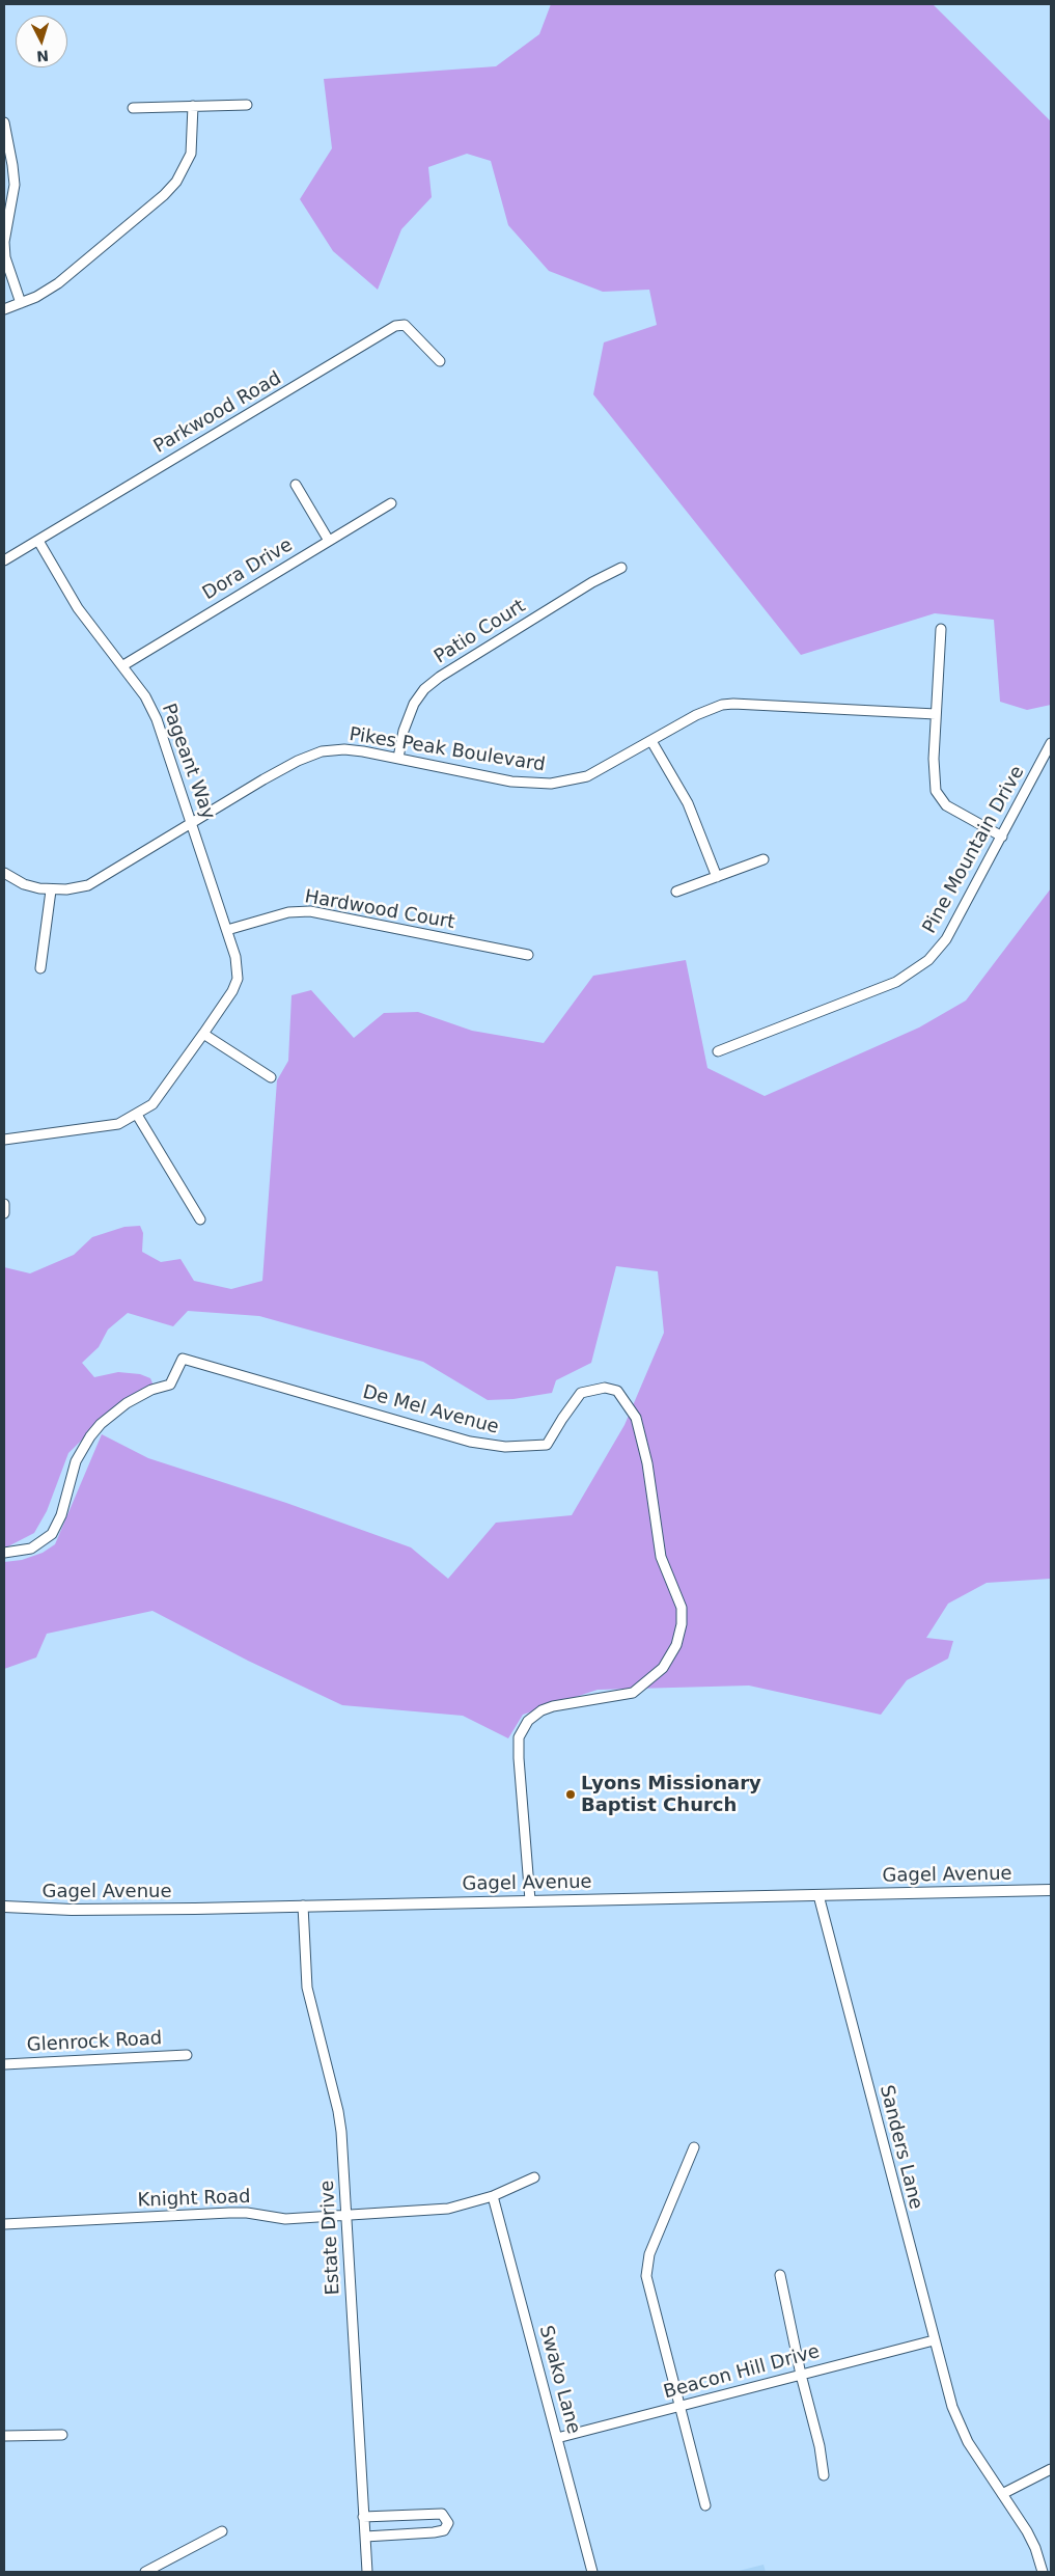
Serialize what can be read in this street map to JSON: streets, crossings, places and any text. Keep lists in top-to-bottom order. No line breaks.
{"streets":{"street":["Parkwood Road","Dora Drive","Patio Court","Pikes Peak Boulevard","Pageant Way","Pine Mountain Drive","Hardwood Court","De Mel Avenue","Gagel Avenue","Glenrock Road","Sanders Lane","Knight Road","Estate Drive","Beacon Hill Drive","Swako Lane"]},"crossings":[["Parkwood Road","Pageant Way"],["Dora Drive","Pageant Way"],["Patio Court","Pikes Peak Boulevard"],["Pikes Peak Boulevard","Pageant Way"],["Pageant Way","Hardwood Court"],["De Mel Avenue","Gagel Avenue"],["Gagel Avenue","Sanders Lane"],["Gagel Avenue","Estate Drive"],["Sanders Lane","Beacon Hill Drive"],["Knight Road","Estate Drive"],["Knight Road","Swako Lane"],["Beacon Hill Drive","Swako Lane"]],"places":["Lyons Missionary Baptist Church"],"north":"bottom"}
